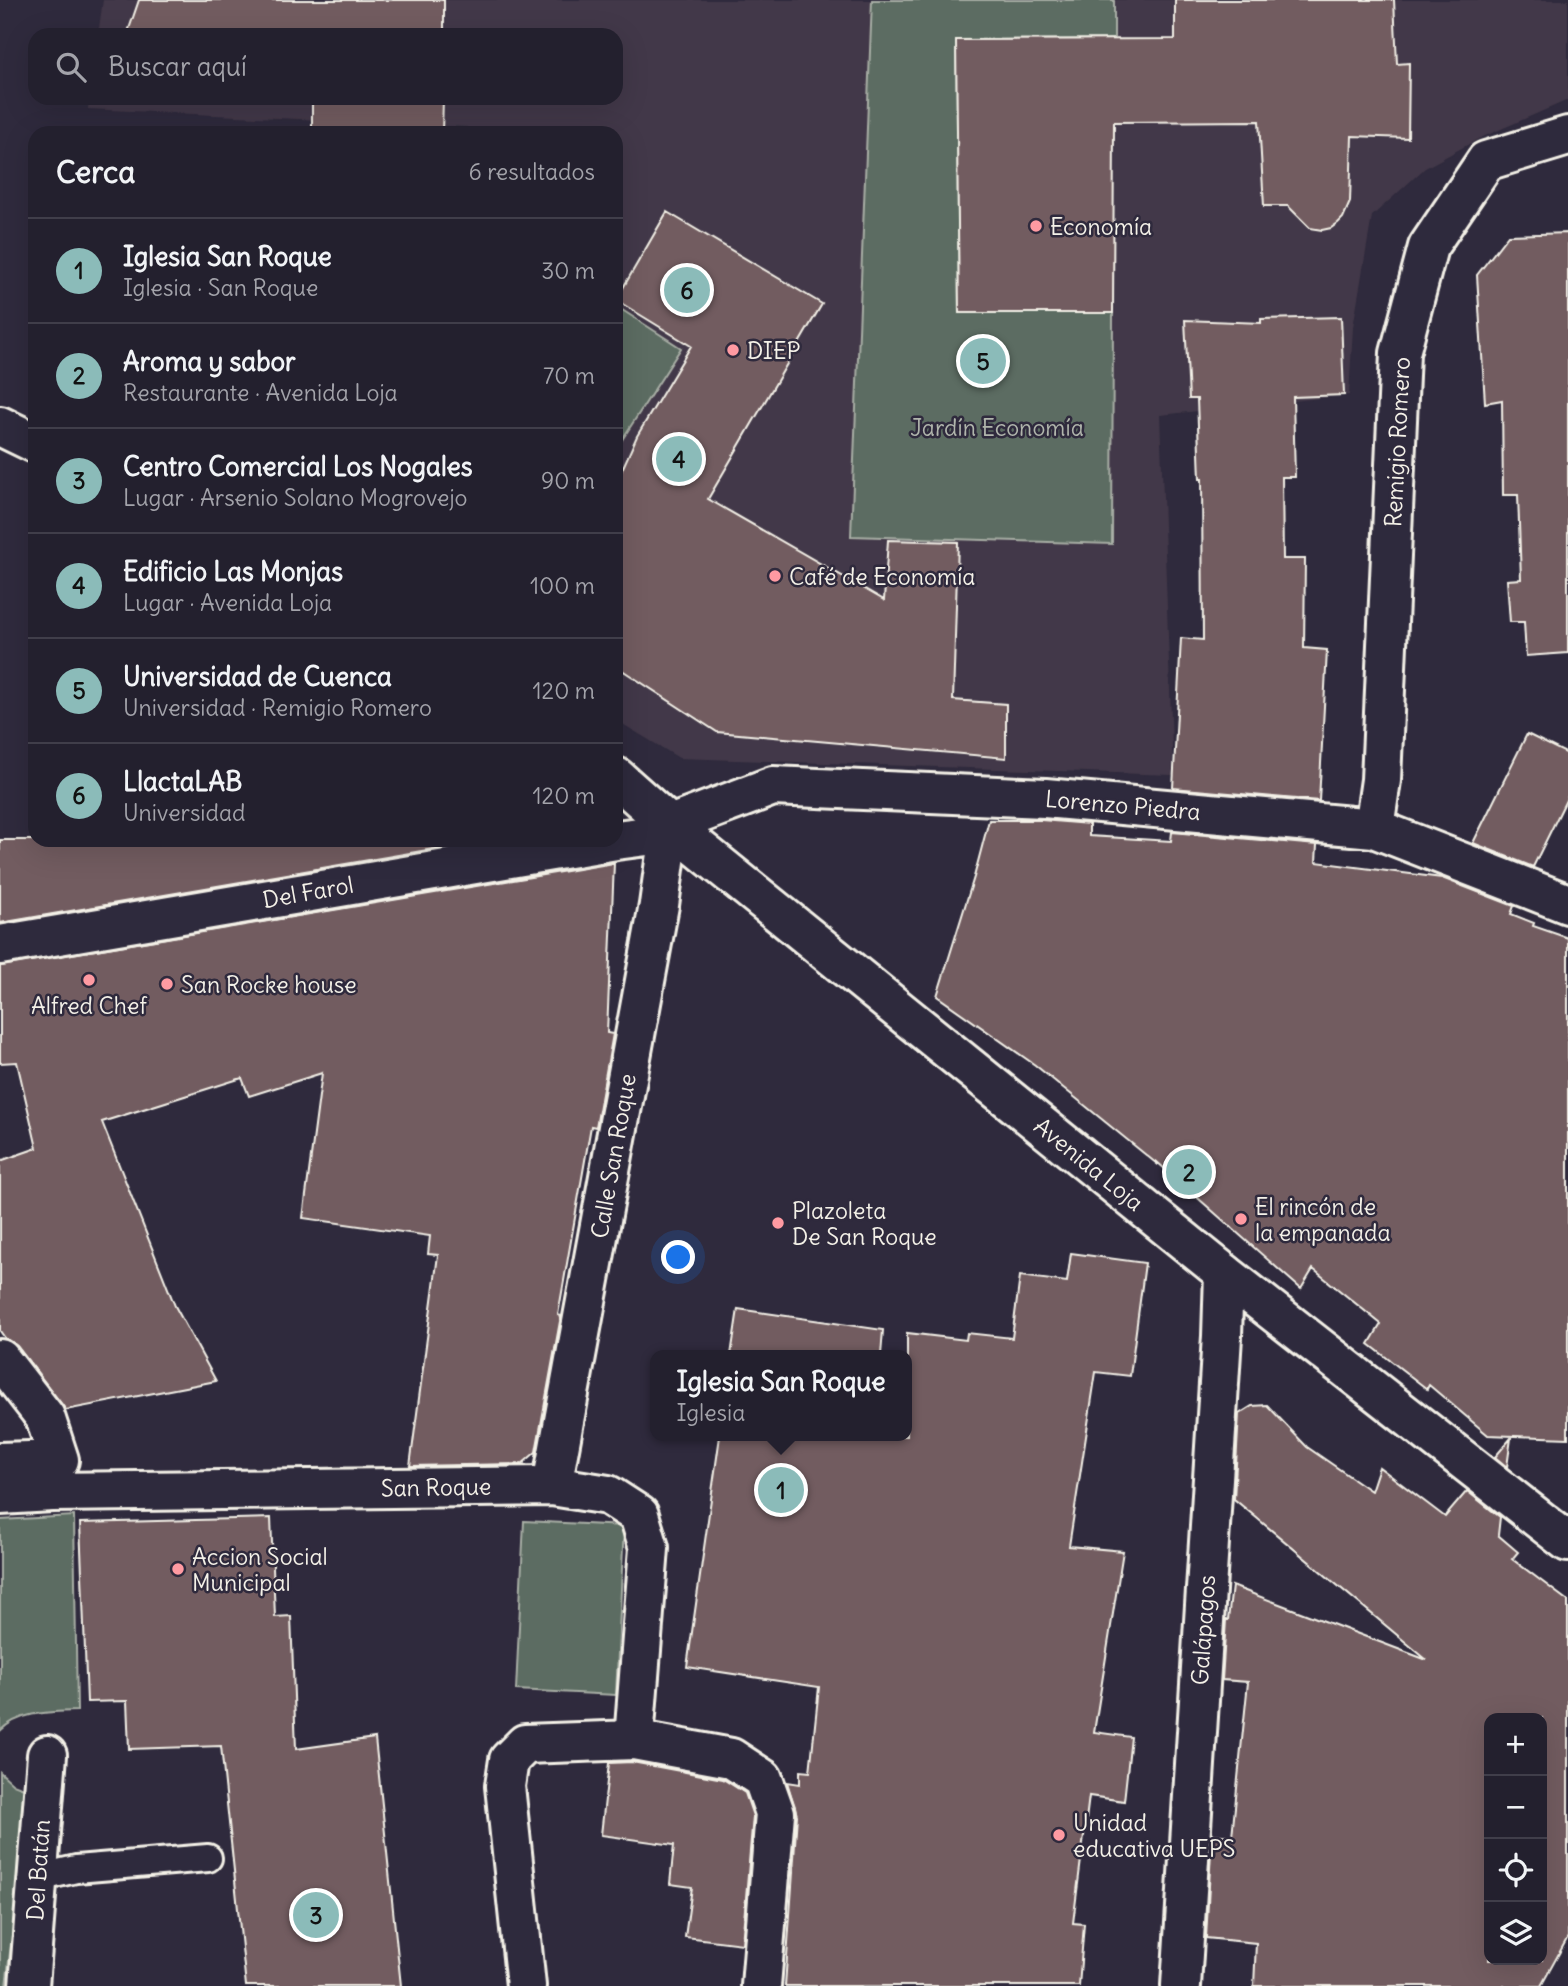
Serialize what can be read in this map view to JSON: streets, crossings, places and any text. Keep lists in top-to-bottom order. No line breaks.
{"streets":{"street":["Remigio Romero","Lorenzo Piedra","Del Farol","Calle San Roque","Avenida Loja","San Roque","Galápagos","Del Batán"]},"crossings":[["Remigio Romero","Lorenzo Piedra"],["Lorenzo Piedra","Del Farol"],["Lorenzo Piedra","Calle San Roque"],["Lorenzo Piedra","Avenida Loja"],["Del Farol","Calle San Roque"],["Del Farol","Avenida Loja"],["Calle San Roque","Avenida Loja"],["Calle San Roque","San Roque"],["Avenida Loja","Galápagos"]],"parks":["Jardín Economía"],"places":["Economía","DIEP","Café de Economía","Alfred Chef","San Rocke house","El rincón de la empanada","Plazoleta De San Roque","Accion Social Municipal","Unidad educativa UEPS"],"page":{"search":"Buscar aquí","heading":["Cerca","6 resultados"],"list":[{"mark":"1","name":"Iglesia San Roque","note":"Iglesia · San Roque","value":"30 m"},{"mark":"2","name":"Aroma y sabor","note":"Restaurante · Avenida Loja","value":"70 m"},{"mark":"3","name":"Centro Comercial Los Nogales","note":"Lugar · Arsenio Solano Mogrovejo","value":"90 m"},{"mark":"4","name":"Edificio Las Monjas","note":"Lugar · Avenida Loja","value":"100 m"},{"mark":"5","name":"Universidad de Cuenca","note":"Universidad · Remigio Romero","value":"120 m"},{"mark":"6","name":"LlactaLAB","note":"Universidad","value":"120 m"}],"pins":["6","5","4","2","1","3"],"popup":["Iglesia San Roque","Iglesia"],"map_buttons":["+","−"]}}
